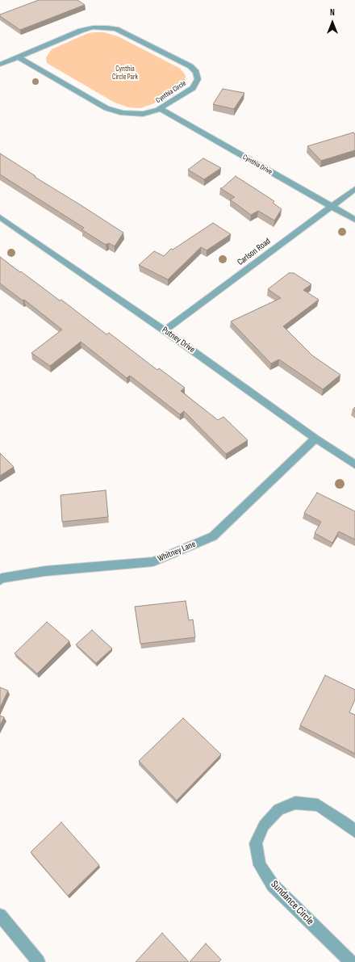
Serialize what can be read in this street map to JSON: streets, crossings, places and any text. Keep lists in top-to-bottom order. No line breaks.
{"streets":{"street":["Cynthia Circle","Cynthia Drive","Carlson Road","Putney Drive","Whitney Lane","Sundance Circle"]},"crossings":[["Cynthia Circle","Cynthia Drive"],["Cynthia Drive","Carlson Road"],["Carlson Road","Putney Drive"],["Putney Drive","Whitney Lane"]],"parks":["Cynthia Circle Park"],"north":"top"}
